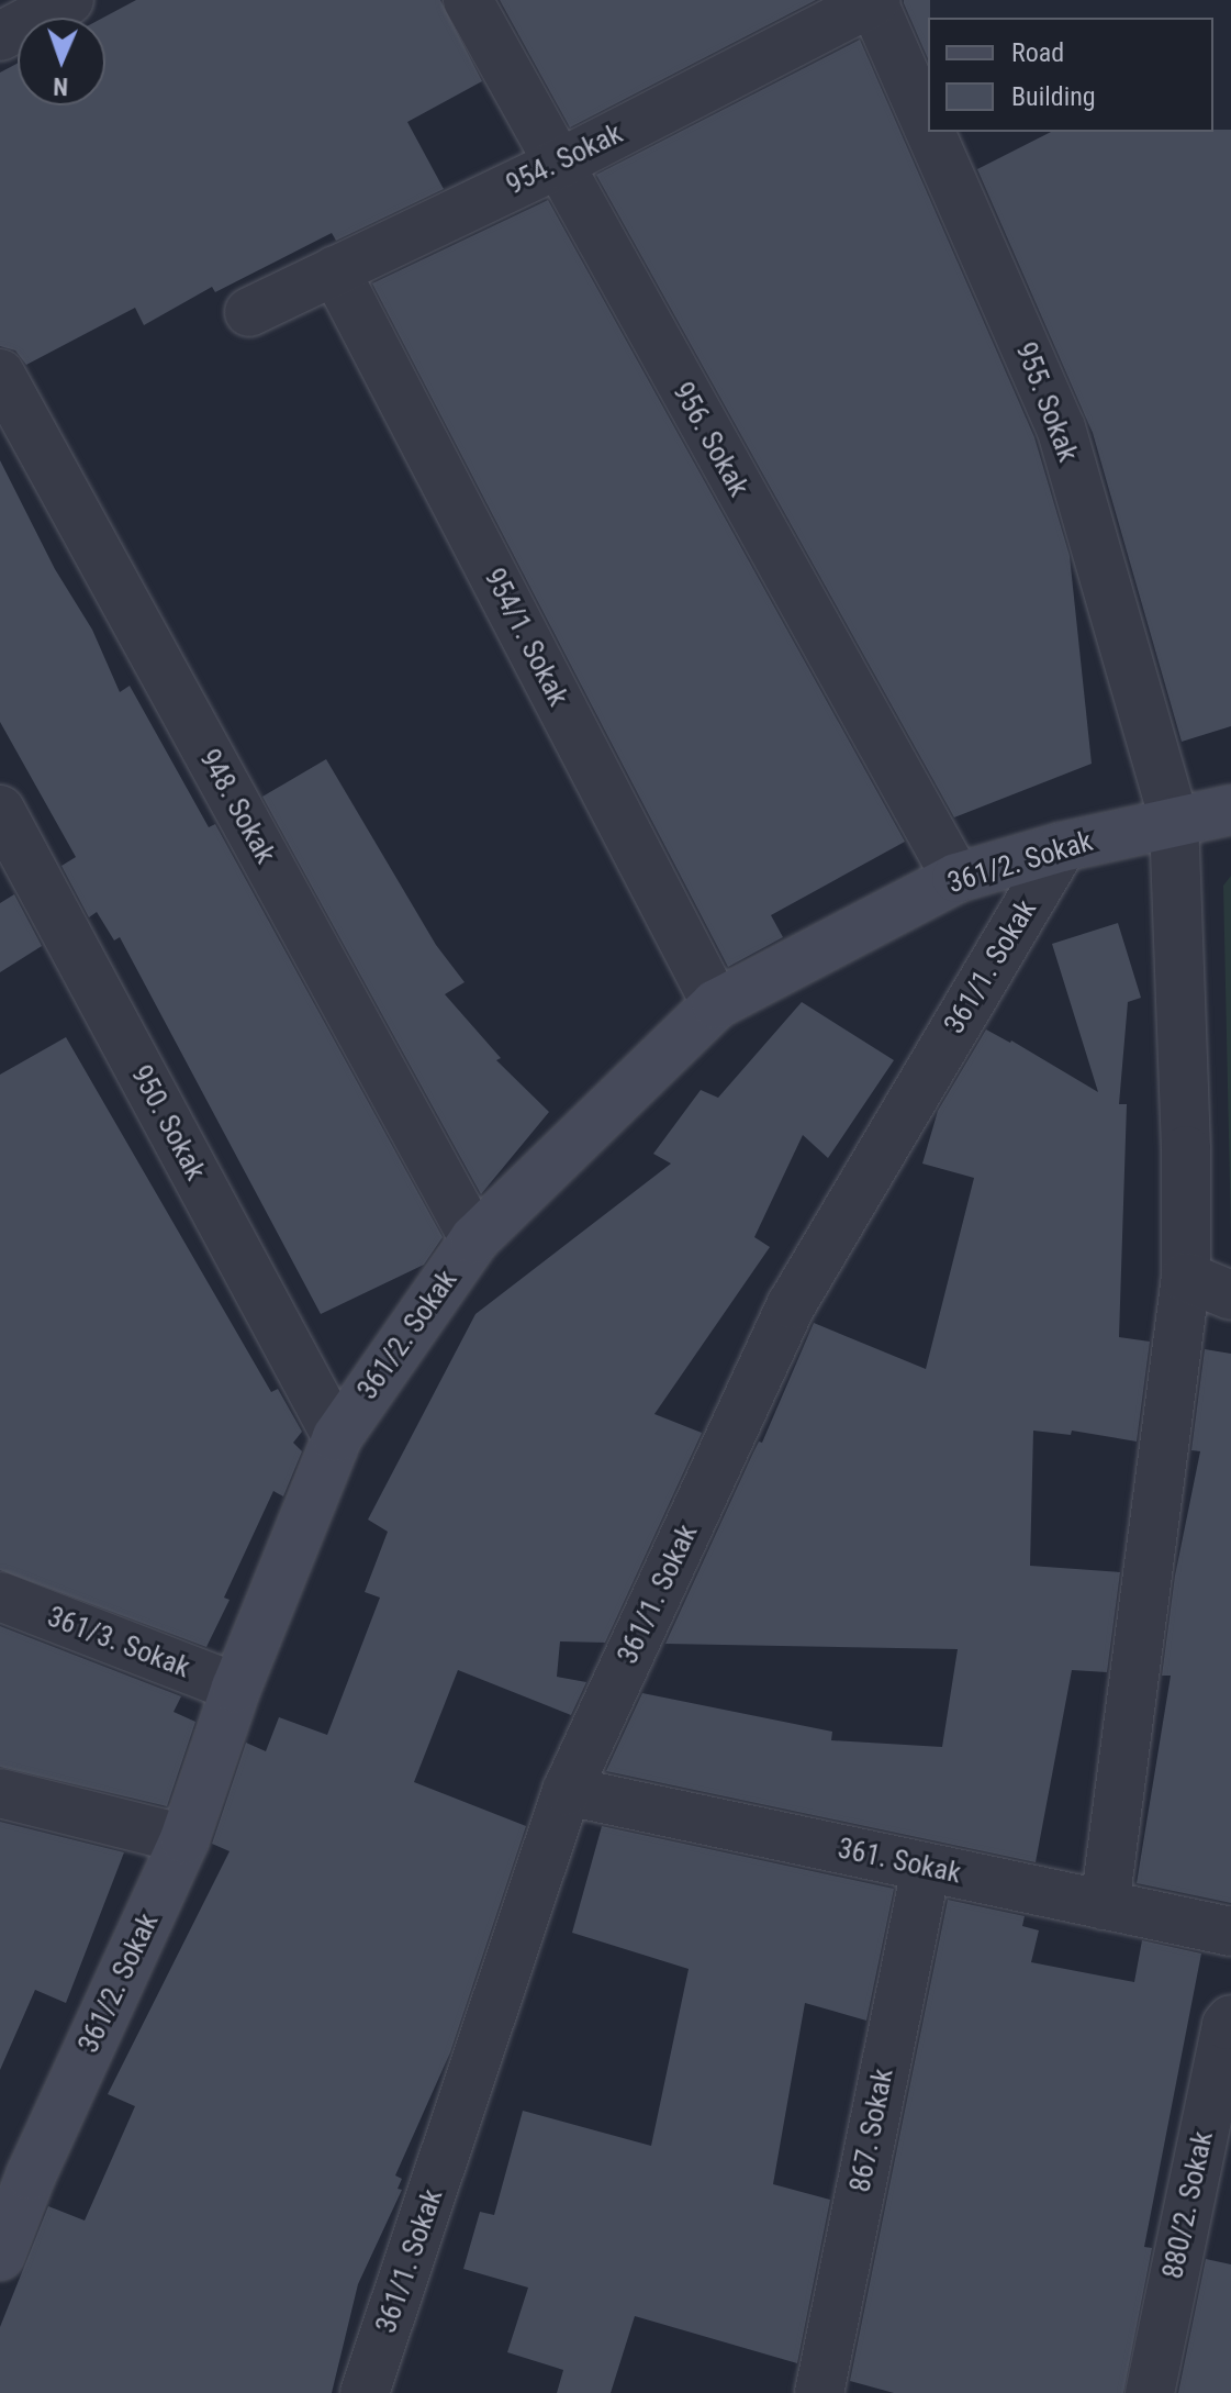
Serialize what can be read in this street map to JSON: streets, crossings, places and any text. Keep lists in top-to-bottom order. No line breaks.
{"streets":{"street":["954. Sokak","955. Sokak","956. Sokak","954/1. Sokak","948. Sokak","361/2. Sokak","361/1. Sokak","950. Sokak","361/3. Sokak","361. Sokak","867. Sokak","880/2. Sokak"]},"crossings":[["954. Sokak","955. Sokak"],["954. Sokak","956. Sokak"],["954. Sokak","954/1. Sokak"],["955. Sokak","361/2. Sokak"],["955. Sokak","361. Sokak"],["956. Sokak","361/2. Sokak"],["954/1. Sokak","361/2. Sokak"],["948. Sokak","361/2. Sokak"],["361/2. Sokak","361/1. Sokak"],["361/2. Sokak","950. Sokak"],["361/2. Sokak","361/3. Sokak"],["361/1. Sokak","361. Sokak"],["361. Sokak","867. Sokak"]],"legend":["Road","Building"],"north":"bottom"}
